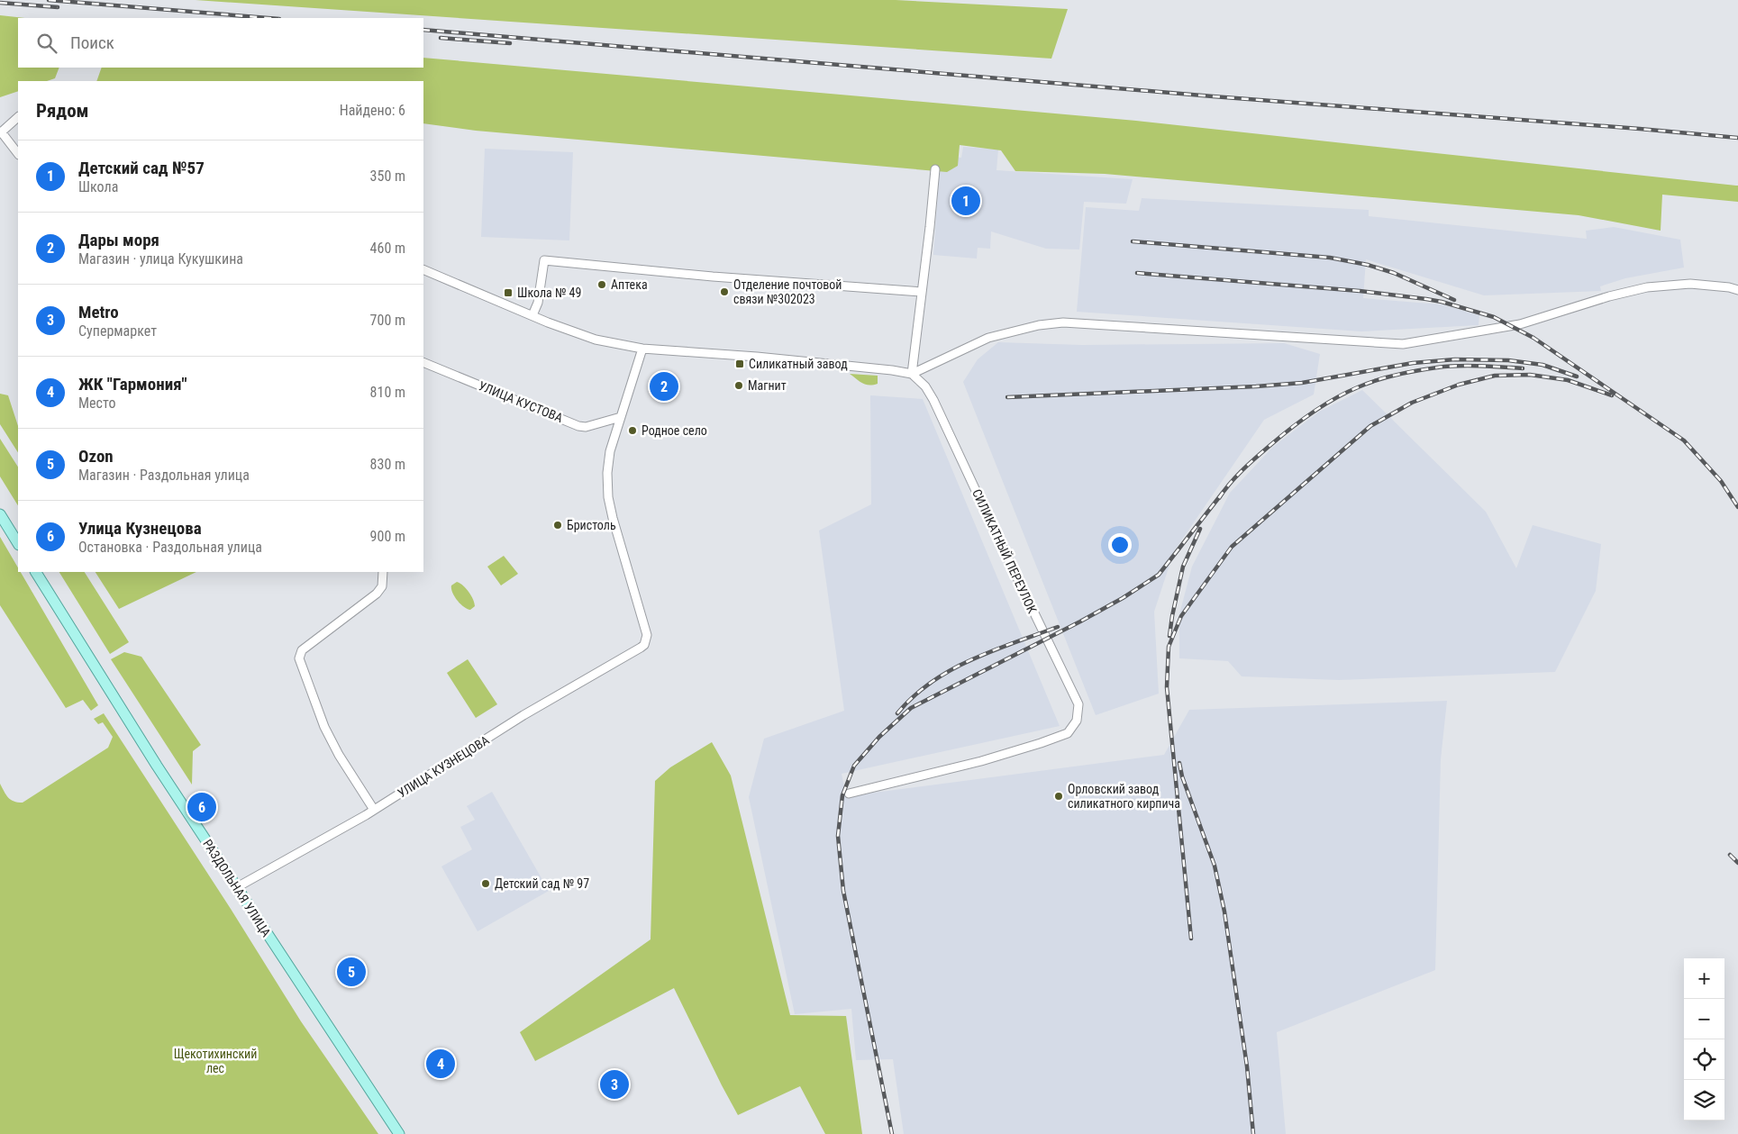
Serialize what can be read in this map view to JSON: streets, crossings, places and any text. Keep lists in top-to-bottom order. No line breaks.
{"streets":{"main road":["РАЗДОЛЬНАЯ УЛИЦА"],"street":["УЛИЦА КУСТОВА","СИЛИКАТНЫЙ ПЕРЕУЛОК","УЛИЦА КУЗНЕЦОВА"]},"crossings":[["УЛИЦА КУСТОВА","УЛИЦА КУЗНЕЦОВА"],["УЛИЦА КУЗНЕЦОВА","РАЗДОЛЬНАЯ УЛИЦА"]],"parks":["Щекотихинский лес"],"places":{"other":["Аптека","Отделение почтовой связи №302023","Магнит","Родное село","Бристоль","Орловский завод силикатного кирпича","Детский сад № 97"],"transit":["Школа № 49","Силикатный завод"]},"page":{"search":"Поиск","heading":["Рядом","Найдено: 6"],"list":[{"mark":"1","name":"Детский сад №57","note":"Школа","value":"350 m"},{"mark":"2","name":"Дары моря","note":"Магазин · улица Кукушкина","value":"460 m"},{"mark":"3","name":"Metro","note":"Супермаркет","value":"700 m"},{"mark":"4","name":"ЖК \"Гармония\"","note":"Место","value":"810 m"},{"mark":"5","name":"Ozon","note":"Магазин · Раздольная улица","value":"830 m"},{"mark":"6","name":"Улица Кузнецова","note":"Остановка · Раздольная улица","value":"900 m"}],"pins":["1","2","6","5","4","3"],"map_buttons":["+","−"]}}
